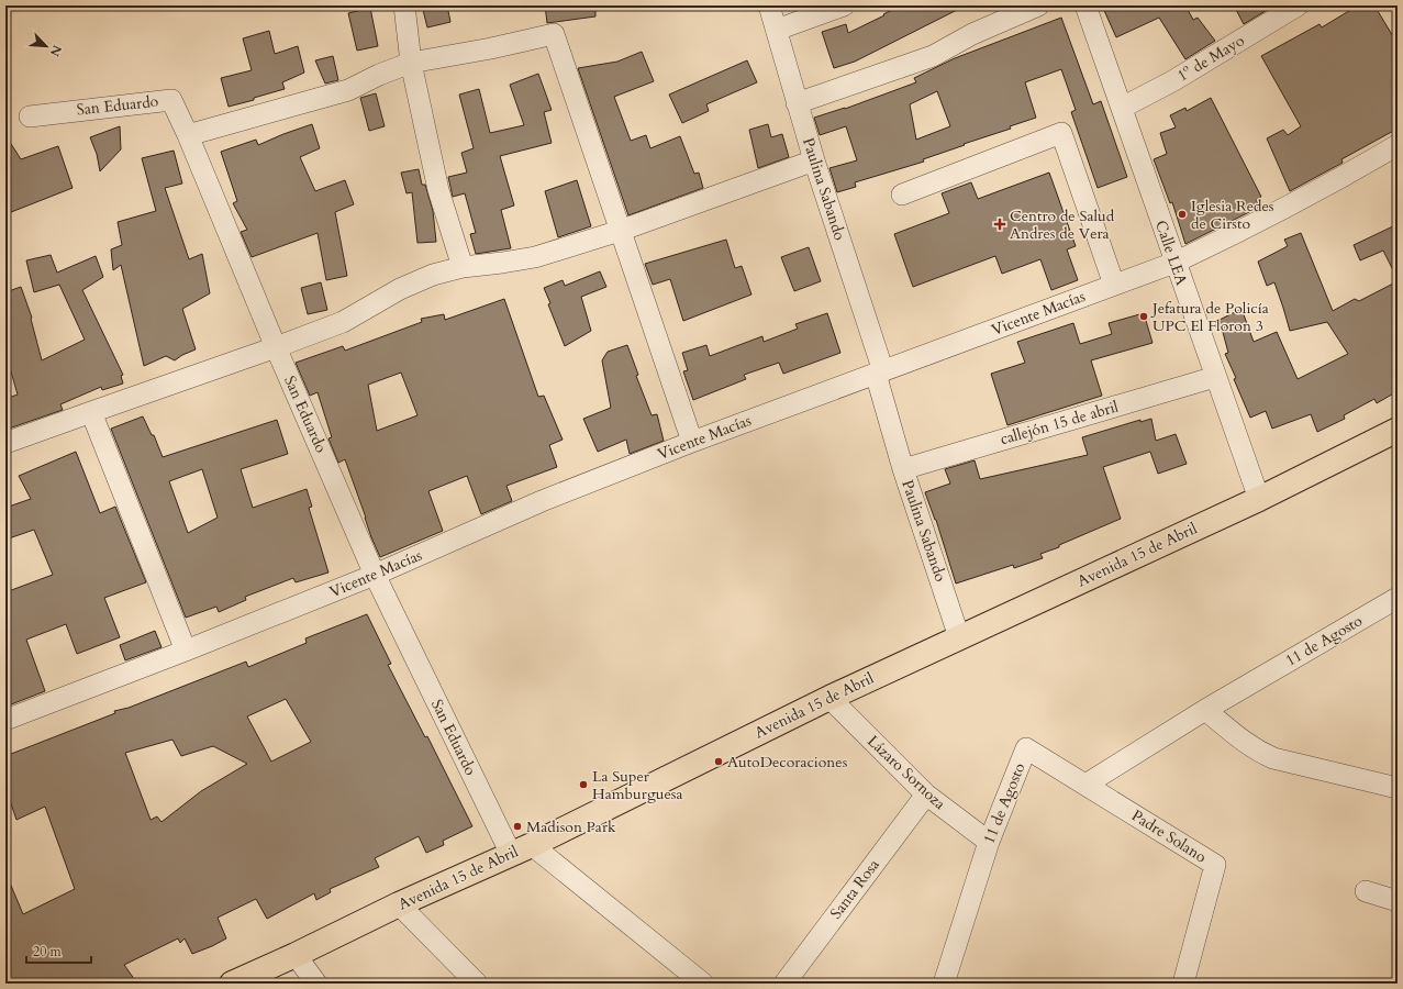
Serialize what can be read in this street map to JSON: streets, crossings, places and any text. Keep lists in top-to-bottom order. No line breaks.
{"streets":{"main road":["Avenida 15 de Abril"],"street":["1º de Mayo","San Eduardo","Paulina Sabando","Calle LEA","Vicente Macías","callejón 15 de abril","11 de Agosto","Lázaro Sornoza","Padre Solano","Santa Rosa"]},"crossings":[["1º de Mayo","Calle LEA"],["San Eduardo","Vicente Macías"],["San Eduardo","Avenida 15 de Abril"],["Paulina Sabando","Vicente Macías"],["Paulina Sabando","callejón 15 de abril"],["Paulina Sabando","Avenida 15 de Abril"],["Calle LEA","Vicente Macías"],["Calle LEA","callejón 15 de abril"],["Calle LEA","Avenida 15 de Abril"],["Avenida 15 de Abril","Lázaro Sornoza"],["11 de Agosto","Lázaro Sornoza"],["11 de Agosto","Padre Solano"],["Lázaro Sornoza","Santa Rosa"]],"places":{"other":["Iglesia Redes de Cirsto","Jefatura de Policía UPC El Floron 3","AutoDecoraciones","La Super Hamburguesa","Madison Park"],"health":["Centro de Salud Andres de Vera"]},"scale_bar":"20 m","north":"bottom right"}
